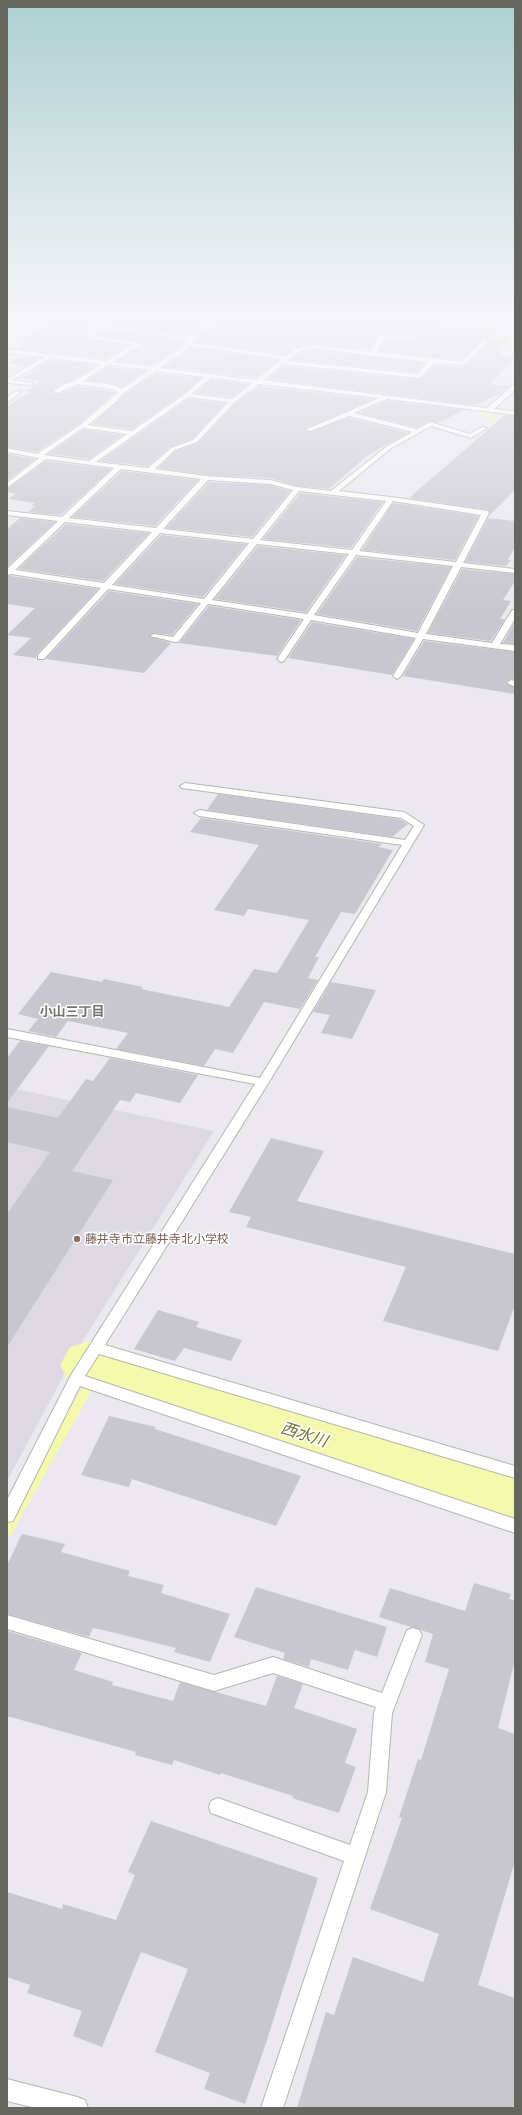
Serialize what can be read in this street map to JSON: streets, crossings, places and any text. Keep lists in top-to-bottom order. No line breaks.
{"districts":["小山三丁目"],"water":["西水川"],"places":["藤井寺市立藤井寺北小学校"]}
